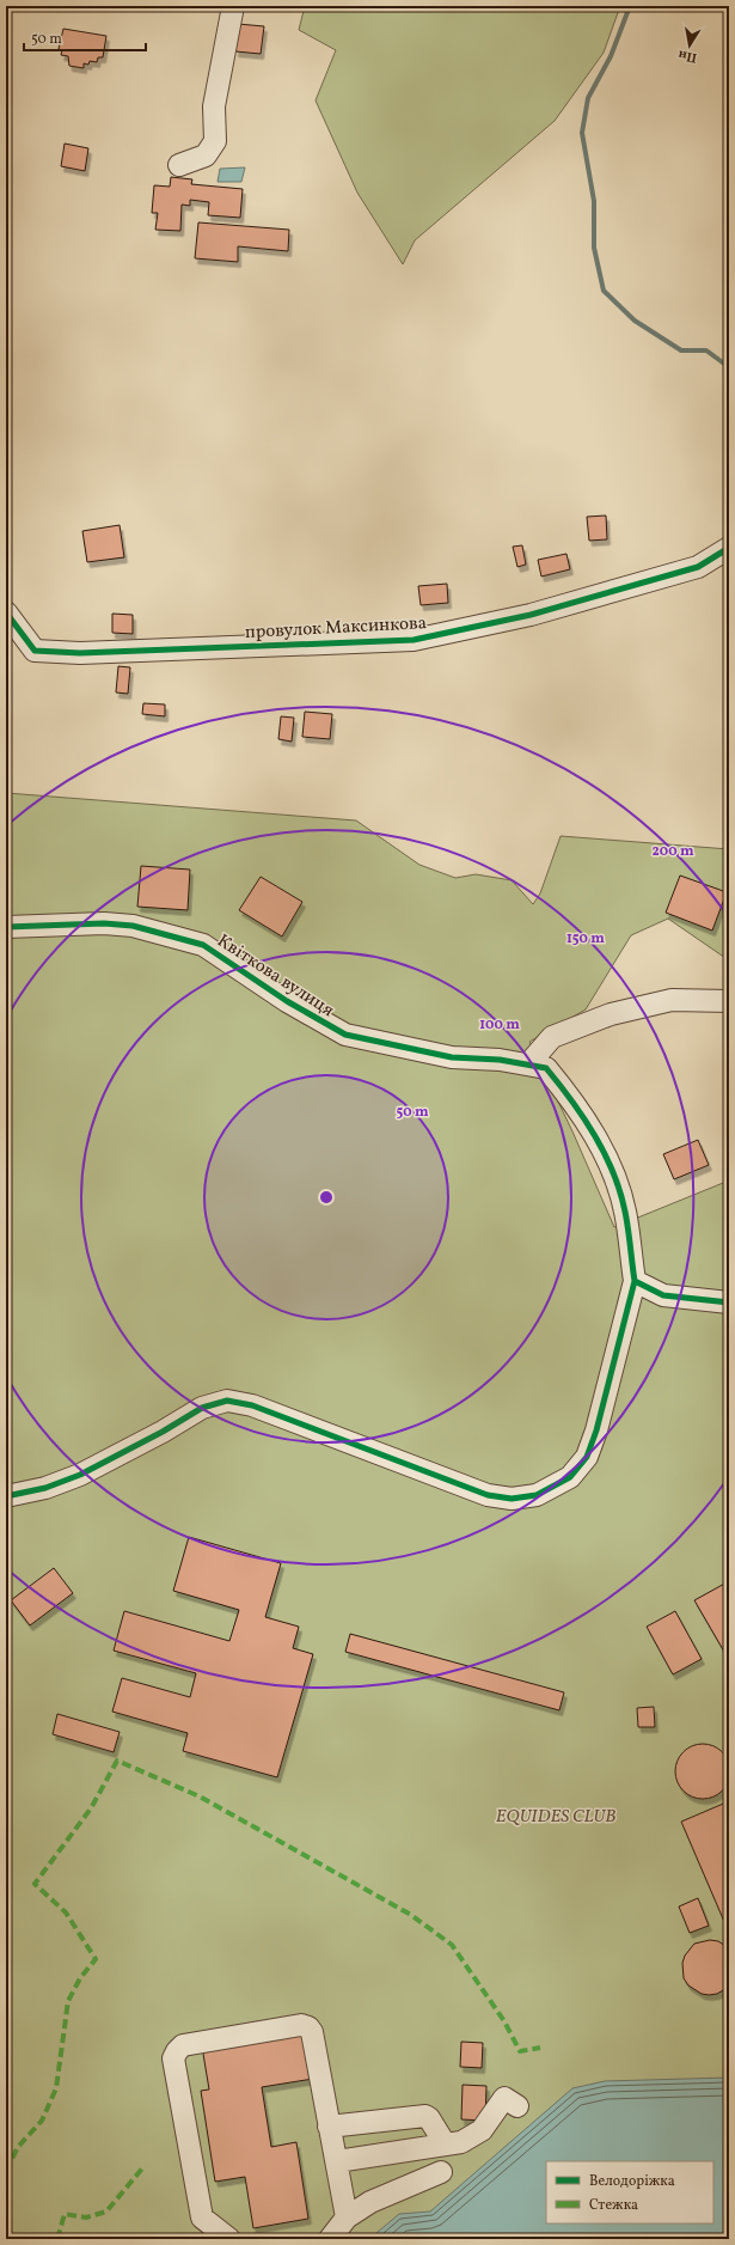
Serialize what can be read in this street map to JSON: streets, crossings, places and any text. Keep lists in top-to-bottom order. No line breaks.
{"streets":{"street":["провулок Максинкова","Квіткова вулиця"]},"parks":["EQUIDES CLUB"],"legend":["Велодоріжка","Стежка"],"scale_bar":"50 m","north":"bottom","rings":["200 m","150 m","100 m","50 m"]}
